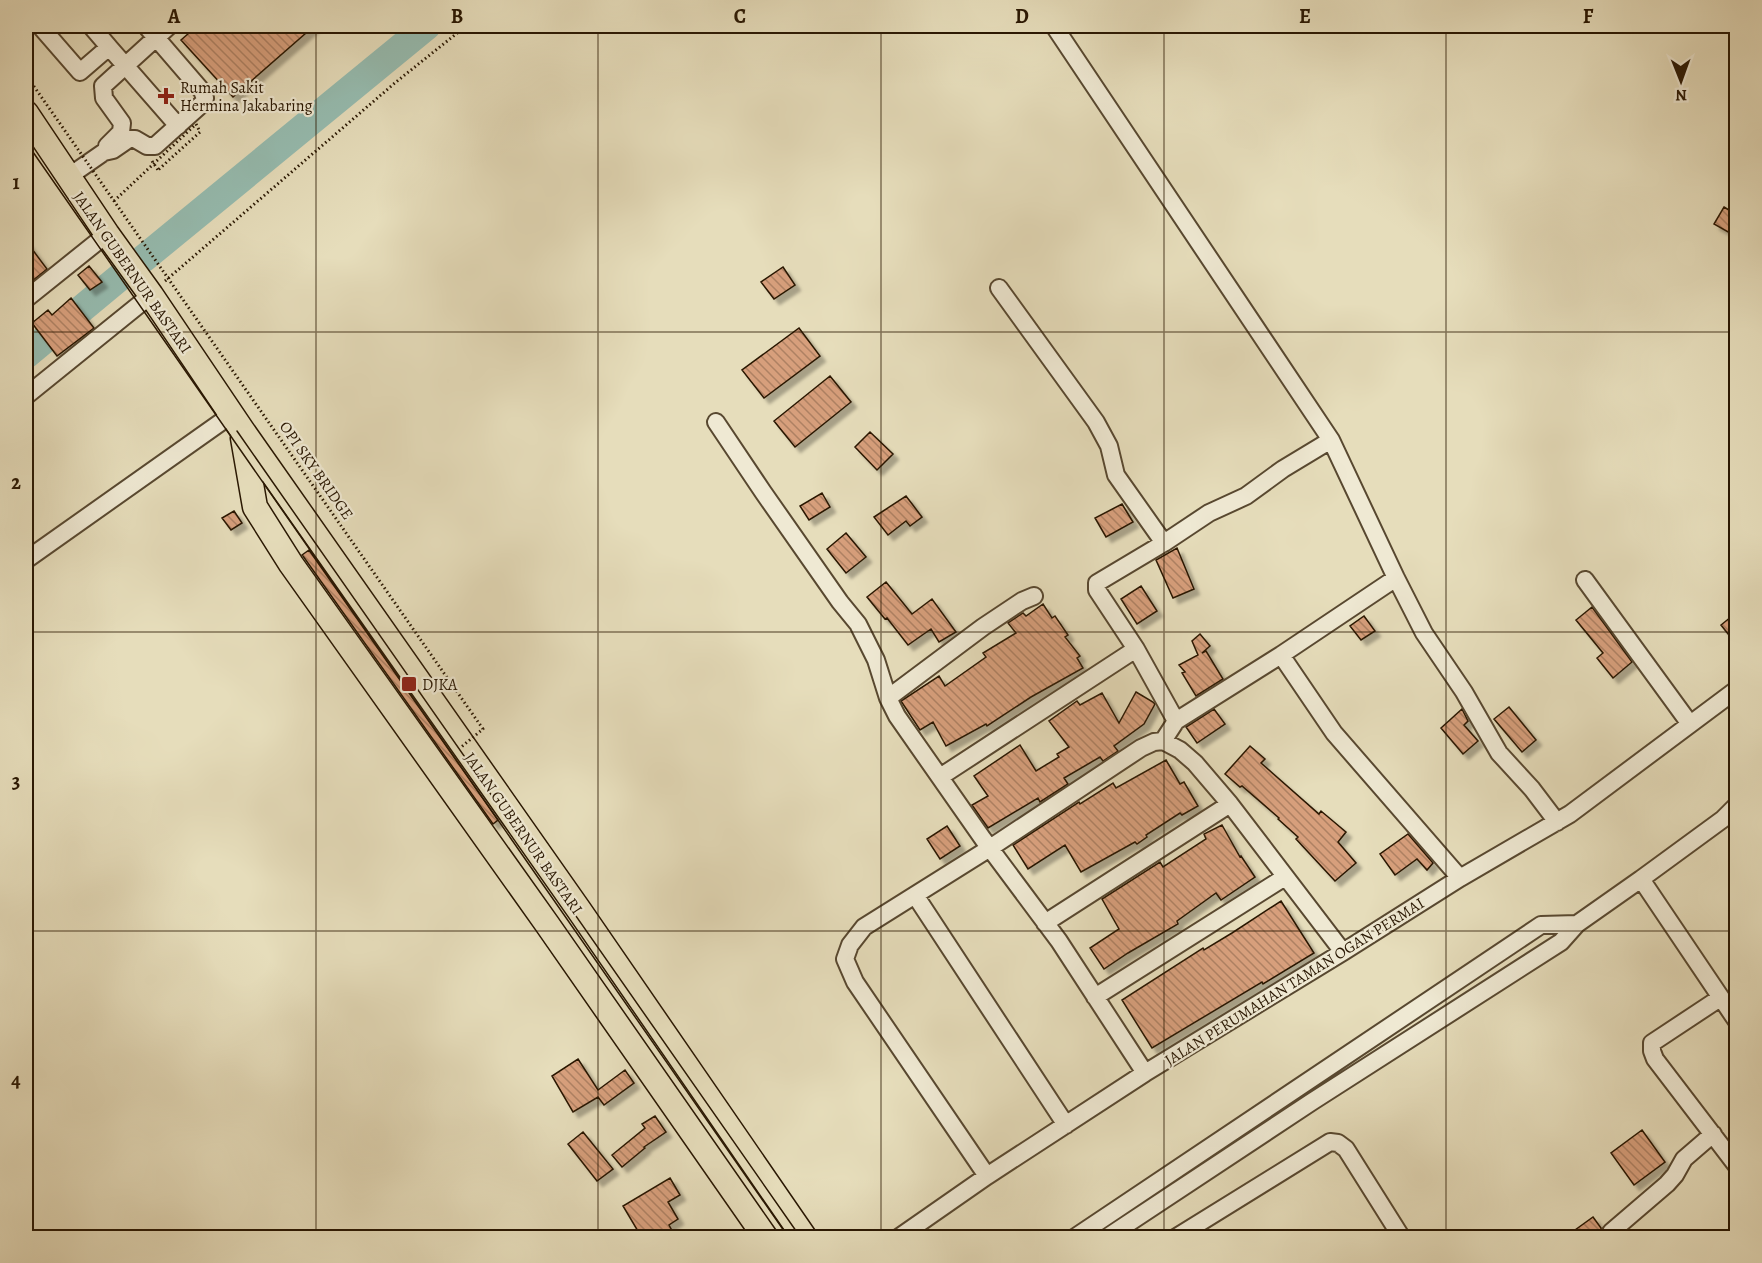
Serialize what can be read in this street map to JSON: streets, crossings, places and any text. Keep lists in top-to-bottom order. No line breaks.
{"streets":{"highway":["JALAN GUBERNUR BASTARI"],"street":["JALAN PERUMAHAN TAMAN OGAN PERMAI"],"path":["OPI SKY BRIDGE"]},"places":{"health":["Rumah Sakit Hermina Jakabaring"],"transit":["DJKA"]},"north":"bottom","grid":{"columns":["A","B","C","D","E","F"],"rows":["1","2","3","4"]}}
